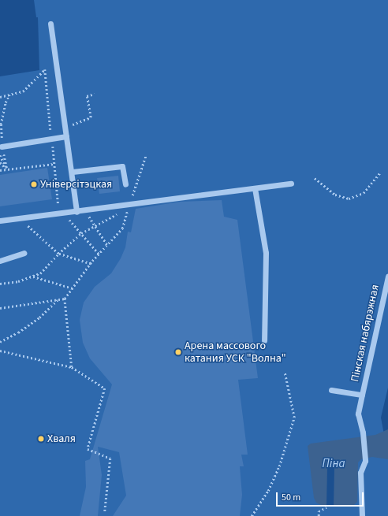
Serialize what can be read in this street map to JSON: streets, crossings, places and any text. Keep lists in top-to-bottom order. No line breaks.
{"streets":{"street":["Пінская набярэжная"]},"water":["Піна"],"places":["Універсітэцкая","Арена массового катания УСК \"Волна\"","Хваля"],"scale_bar":"50 m"}
